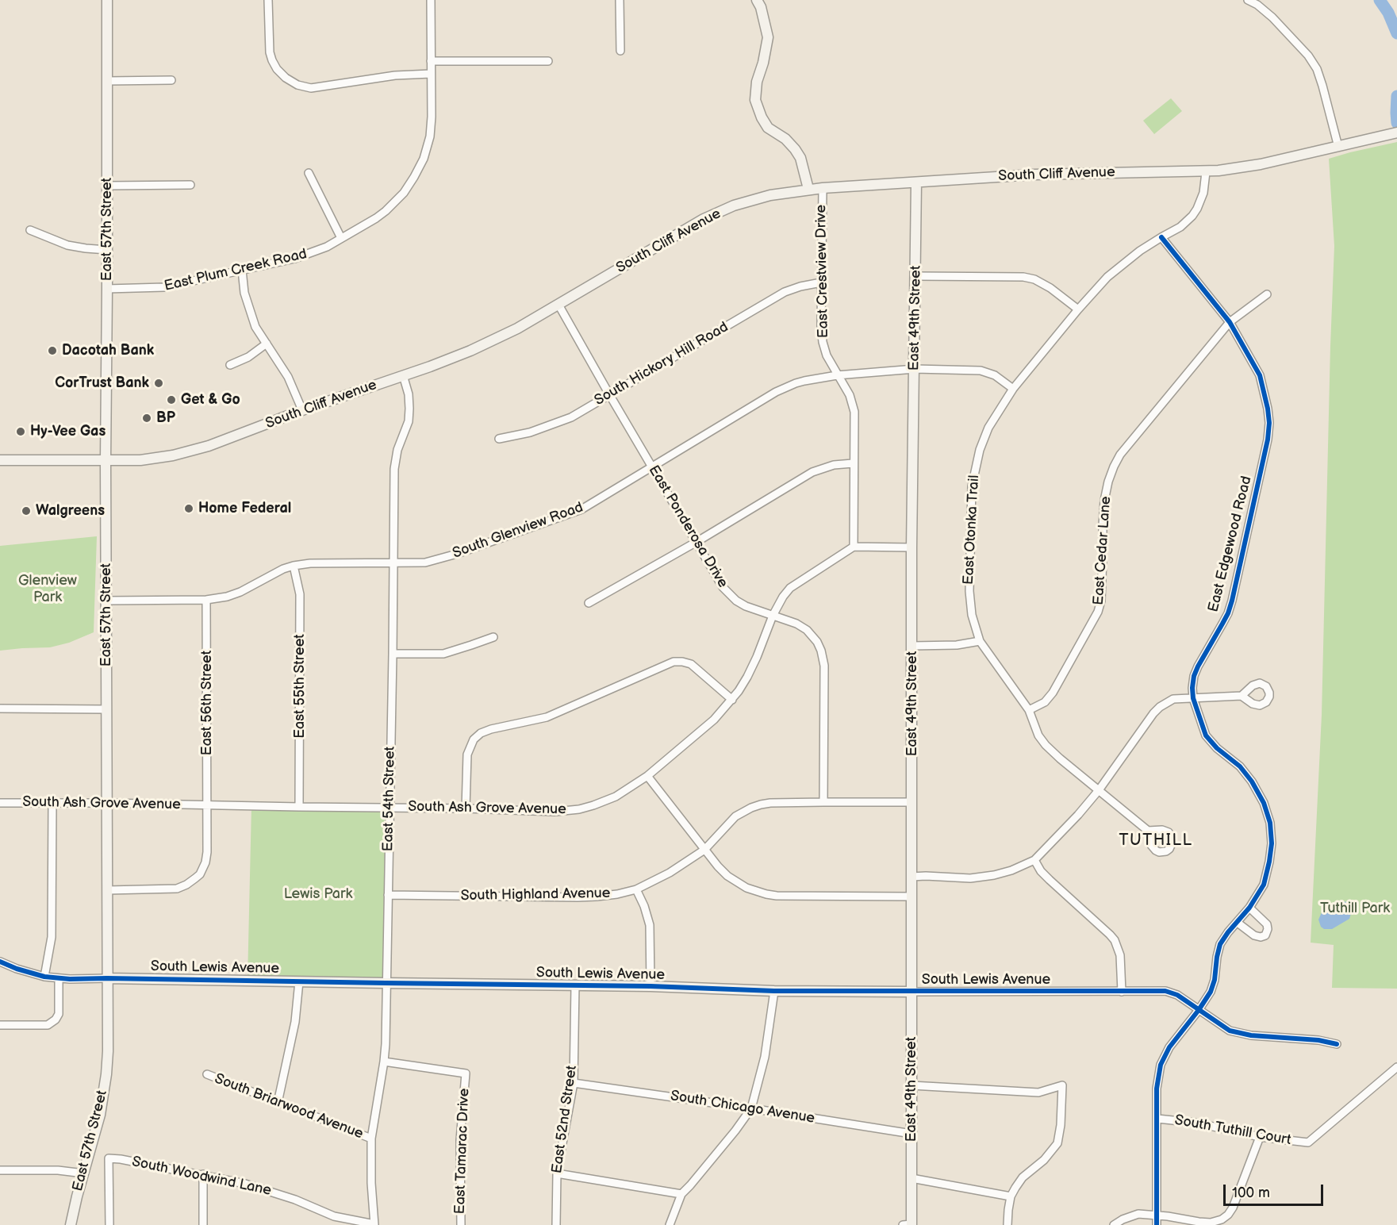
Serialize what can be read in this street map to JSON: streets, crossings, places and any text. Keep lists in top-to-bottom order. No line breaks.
{"streets":{"main road":["South Cliff Avenue","East 57th Street","East 49th Street","South Lewis Avenue"],"street":["East Plum Creek Road","East Crestview Drive","South Hickory Hill Road","East Ponderosa Drive","East Otonka Trail","South Glenview Road","East Edgewood Road","East Cedar Lane","East 55th Street","East 56th Street","East 54th Street","South Ash Grove Avenue","South Highland Avenue","South Briarwood Avenue","South Chicago Avenue","East 52nd Street","South Tuthill Court","East Tamarac Drive","South Woodwind Lane"]},"crossings":[["South Cliff Avenue","East 57th Street"],["South Cliff Avenue","East Crestview Drive"],["South Cliff Avenue","East 49th Street"],["South Cliff Avenue","East Ponderosa Drive"],["South Cliff Avenue","East Otonka Trail"],["South Cliff Avenue","East 54th Street"],["East 57th Street","East Plum Creek Road"],["East 57th Street","South Glenview Road"],["East 57th Street","East 56th Street"],["East 57th Street","South Ash Grove Avenue"],["East 57th Street","South Lewis Avenue"],["East 57th Street","South Woodwind Lane"],["East Crestview Drive","South Hickory Hill Road"],["East Crestview Drive","South Glenview Road"],["East Crestview Drive","South Ash Grove Avenue"],["East 49th Street","South Glenview Road"],["East 49th Street","South Highland Avenue"],["East 49th Street","South Lewis Avenue"],["East 49th Street","South Chicago Avenue"],["South Hickory Hill Road","East Ponderosa Drive"],["East Ponderosa Drive","South Glenview Road"],["East Ponderosa Drive","South Ash Grove Avenue"],["East Ponderosa Drive","South Highland Avenue"],["East Otonka Trail","South Glenview Road"],["East Otonka Trail","East Edgewood Road"],["East Otonka Trail","East Cedar Lane"],["South Glenview Road","East 55th Street"],["South Glenview Road","East 56th Street"],["South Glenview Road","East 54th Street"],["East Edgewood Road","East Cedar Lane"],["East Edgewood Road","South Lewis Avenue"],["East Edgewood Road","South Tuthill Court"],["East 55th Street","South Ash Grove Avenue"],["East 56th Street","South Ash Grove Avenue"],["East 54th Street","South Ash Grove Avenue"],["East 54th Street","South Highland Avenue"],["East 54th Street","South Lewis Avenue"],["East 54th Street","South Briarwood Avenue"],["East 54th Street","East Tamarac Drive"],["East 54th Street","South Woodwind Lane"],["South Lewis Avenue","East 52nd Street"],["South Chicago Avenue","East 52nd Street"]],"districts":["TUTHILL"],"parks":["Glenview Park","Lewis Park","Tuthill Park"],"places":["Dacotah Bank","CorTrust Bank","Get & Go","BP","Hy-Vee Gas","Home Federal","Walgreens"],"scale_bar":"100 m"}
